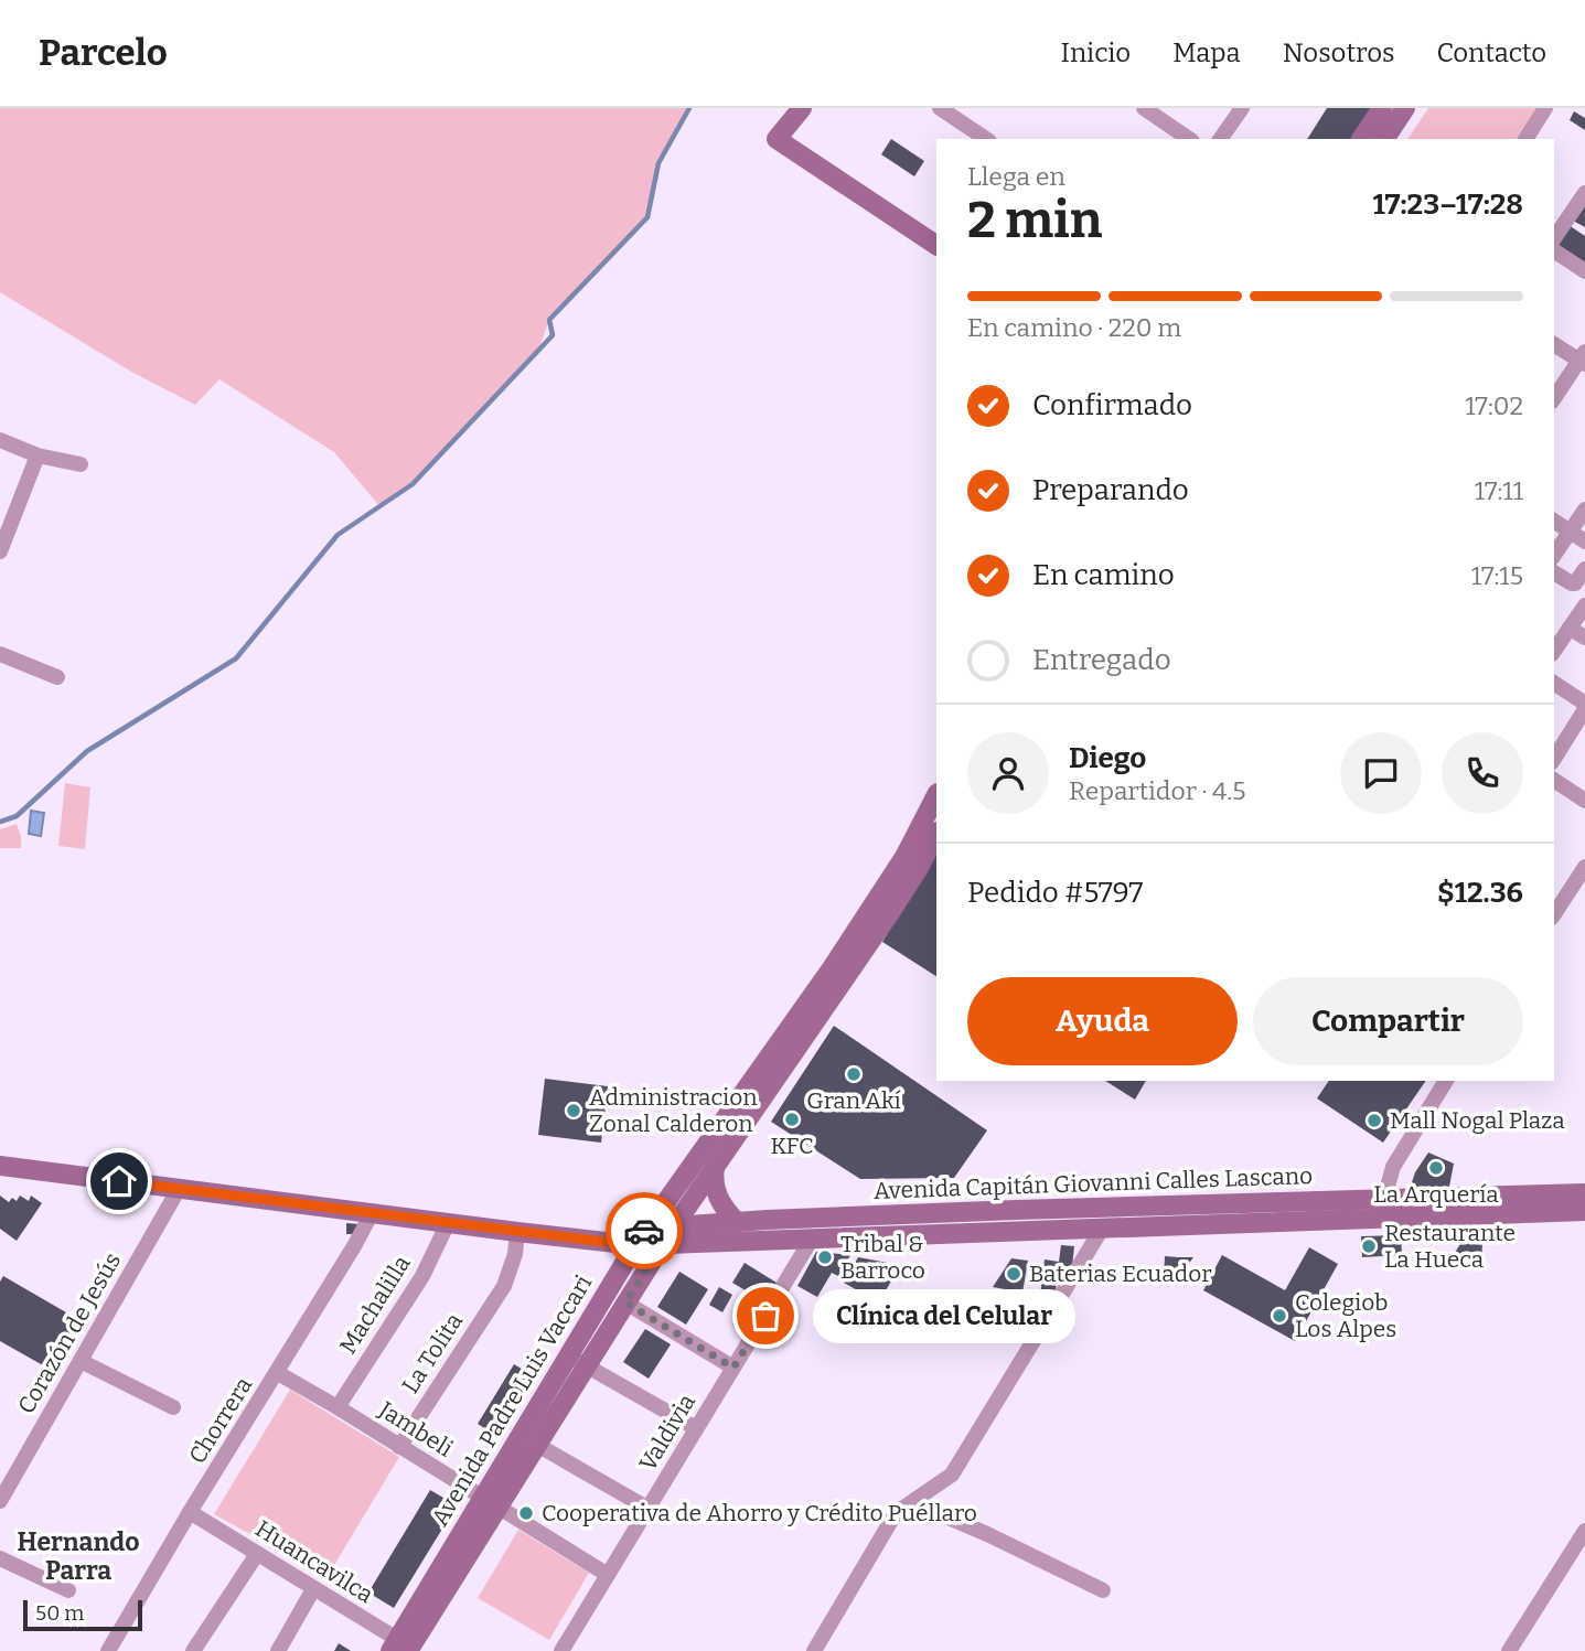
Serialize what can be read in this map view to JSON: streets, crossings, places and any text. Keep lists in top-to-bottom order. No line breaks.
{"streets":{"main road":["Avenida Capitán Giovanni Calles Lascano","Avenida Padre Luis Vaccari"],"street":["Machalilla","Corazón de Jesús","La Tolita","Chorrera","Jambeli","Valdivia","Huancavilca"]},"crossings":[["Avenida Capitán Giovanni Calles Lascano","Machalilla"],["Avenida Capitán Giovanni Calles Lascano","Corazón de Jesús"],["Avenida Capitán Giovanni Calles Lascano","La Tolita"],["Avenida Capitán Giovanni Calles Lascano","Avenida Padre Luis Vaccari"],["Avenida Capitán Giovanni Calles Lascano","Chorrera"],["Avenida Capitán Giovanni Calles Lascano","Valdivia"],["Machalilla","Jambeli"],["La Tolita","Jambeli"],["Avenida Padre Luis Vaccari","Jambeli"],["Avenida Padre Luis Vaccari","Huancavilca"],["Chorrera","Jambeli"],["Chorrera","Huancavilca"],["Jambeli","Valdivia"]],"districts":["Hernando Parra"],"places":["Gran Akí","Administracion Zonal Calderon","KFC","Mall Nogal Plaza","La Arquería","Restaurante La Hueca","Tribal & Barroco","Baterias Ecuador","Clínica del Celular","Colegiob Los Alpes","Cooperativa de Ahorro y Crédito Puéllaro"],"scale_bar":"50 m","page":{"header":"Parcelo","nav":["Inicio","Mapa","Nosotros","Contacto"],"heading":["2 min","Llega en","17:23–17:28"],"panel":["Diego","Repartidor · 4.5","Pedido #5797","$12.36"],"bar":"En camino · 220 m","list":[["Confirmado","17:02"],["Preparando","17:11"],["En camino","17:15"],"Entregado"],"buttons":["Ayuda","Compartir"],"bubble":"Clínica del Celular","scale":"50 m"}}
